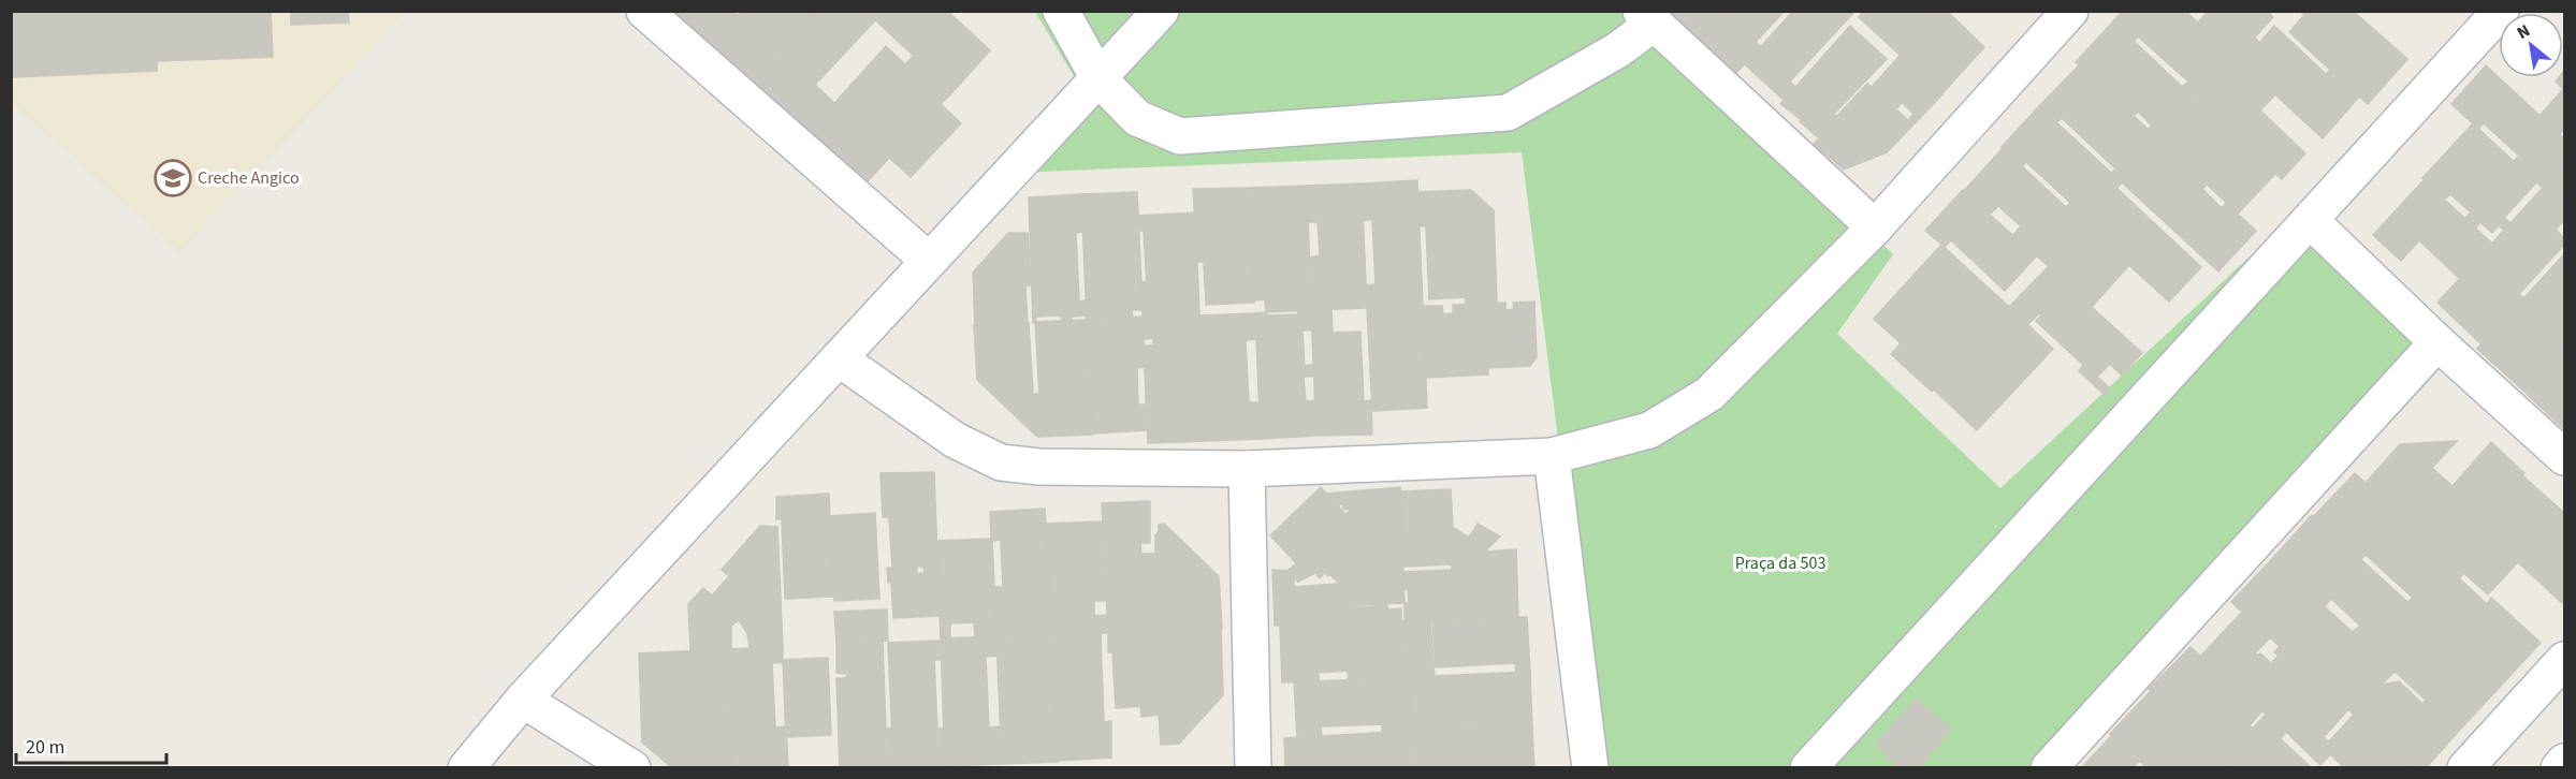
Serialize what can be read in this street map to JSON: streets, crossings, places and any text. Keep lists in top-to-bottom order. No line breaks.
{"parks":["Praça da 503"],"places":{"school or university":["Creche Angico"]},"scale_bar":"20 m","north":"top left"}
